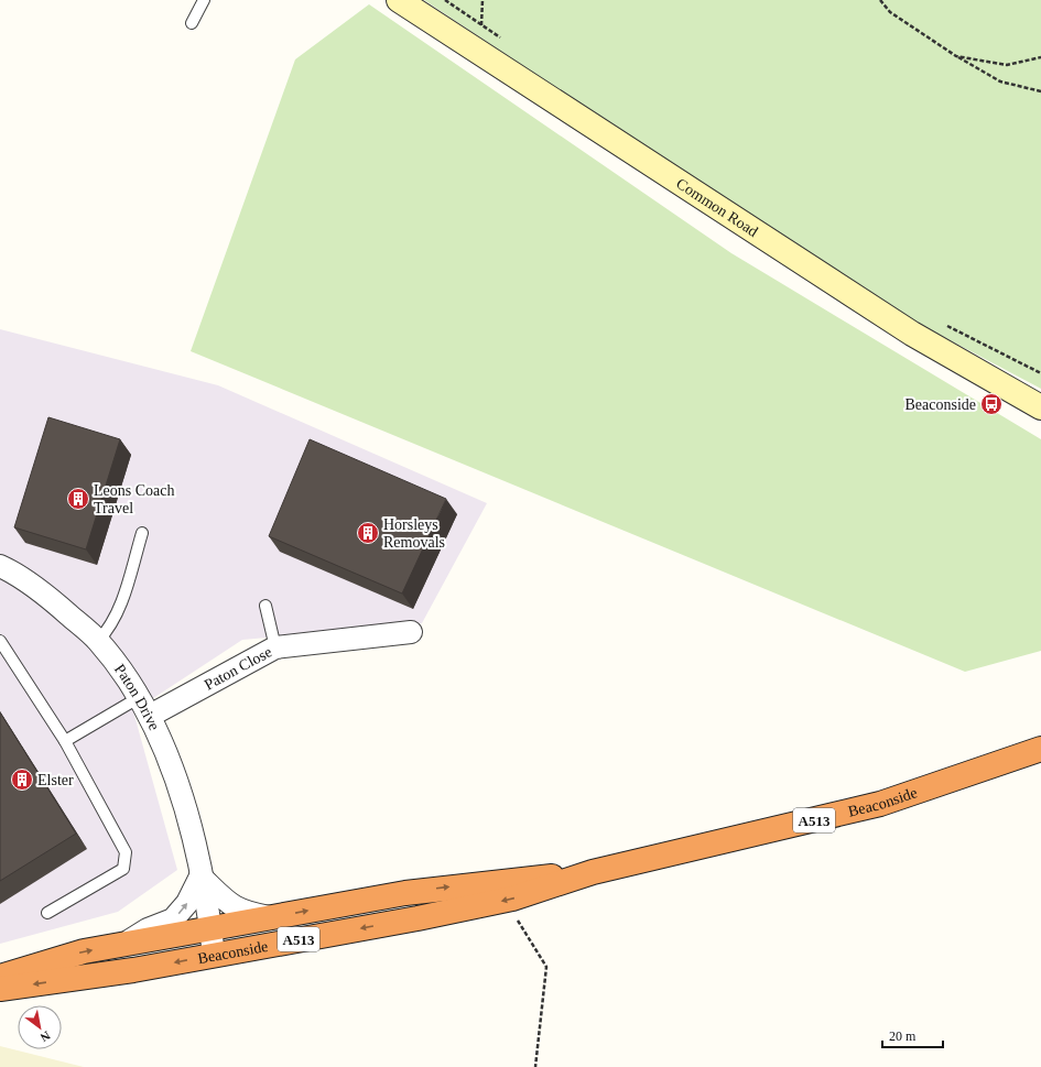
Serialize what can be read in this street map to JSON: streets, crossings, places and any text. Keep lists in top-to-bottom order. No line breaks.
{"streets":{"highway":["Beaconside","A513"],"street":["Common Road","Paton Close","Paton Drive"]},"crossings":[["Paton Close","Paton Drive"],["Paton Drive","Beaconside"]],"places":{"bus stop":["Beaconside"],"building":["Leons Coach Travel","Horsleys Removals","Elster"]},"scale_bar":"20 m","north":"bottom right"}
